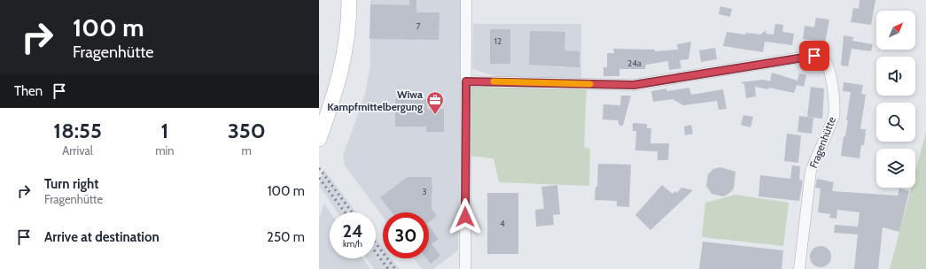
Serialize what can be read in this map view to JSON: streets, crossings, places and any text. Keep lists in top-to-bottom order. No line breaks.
{"streets":{"street":["Fragenhütte"]},"places":{"office":["Wiwa Kampfmittelbergung"]},"house_numbers":["7","12","24a","3","4"],"north":"top right","page":{"turn":["100 m","Fragenhütte"],"then":"Then","eta":["18:55","Arrival","1","min","350","m"],"list":[{"name":"Turn right","note":"Fragenhütte","value":"100 m"},{"name":"Arrive at destination","value":"250 m"}],"speed":"24 km/h","limit":"30"}}
